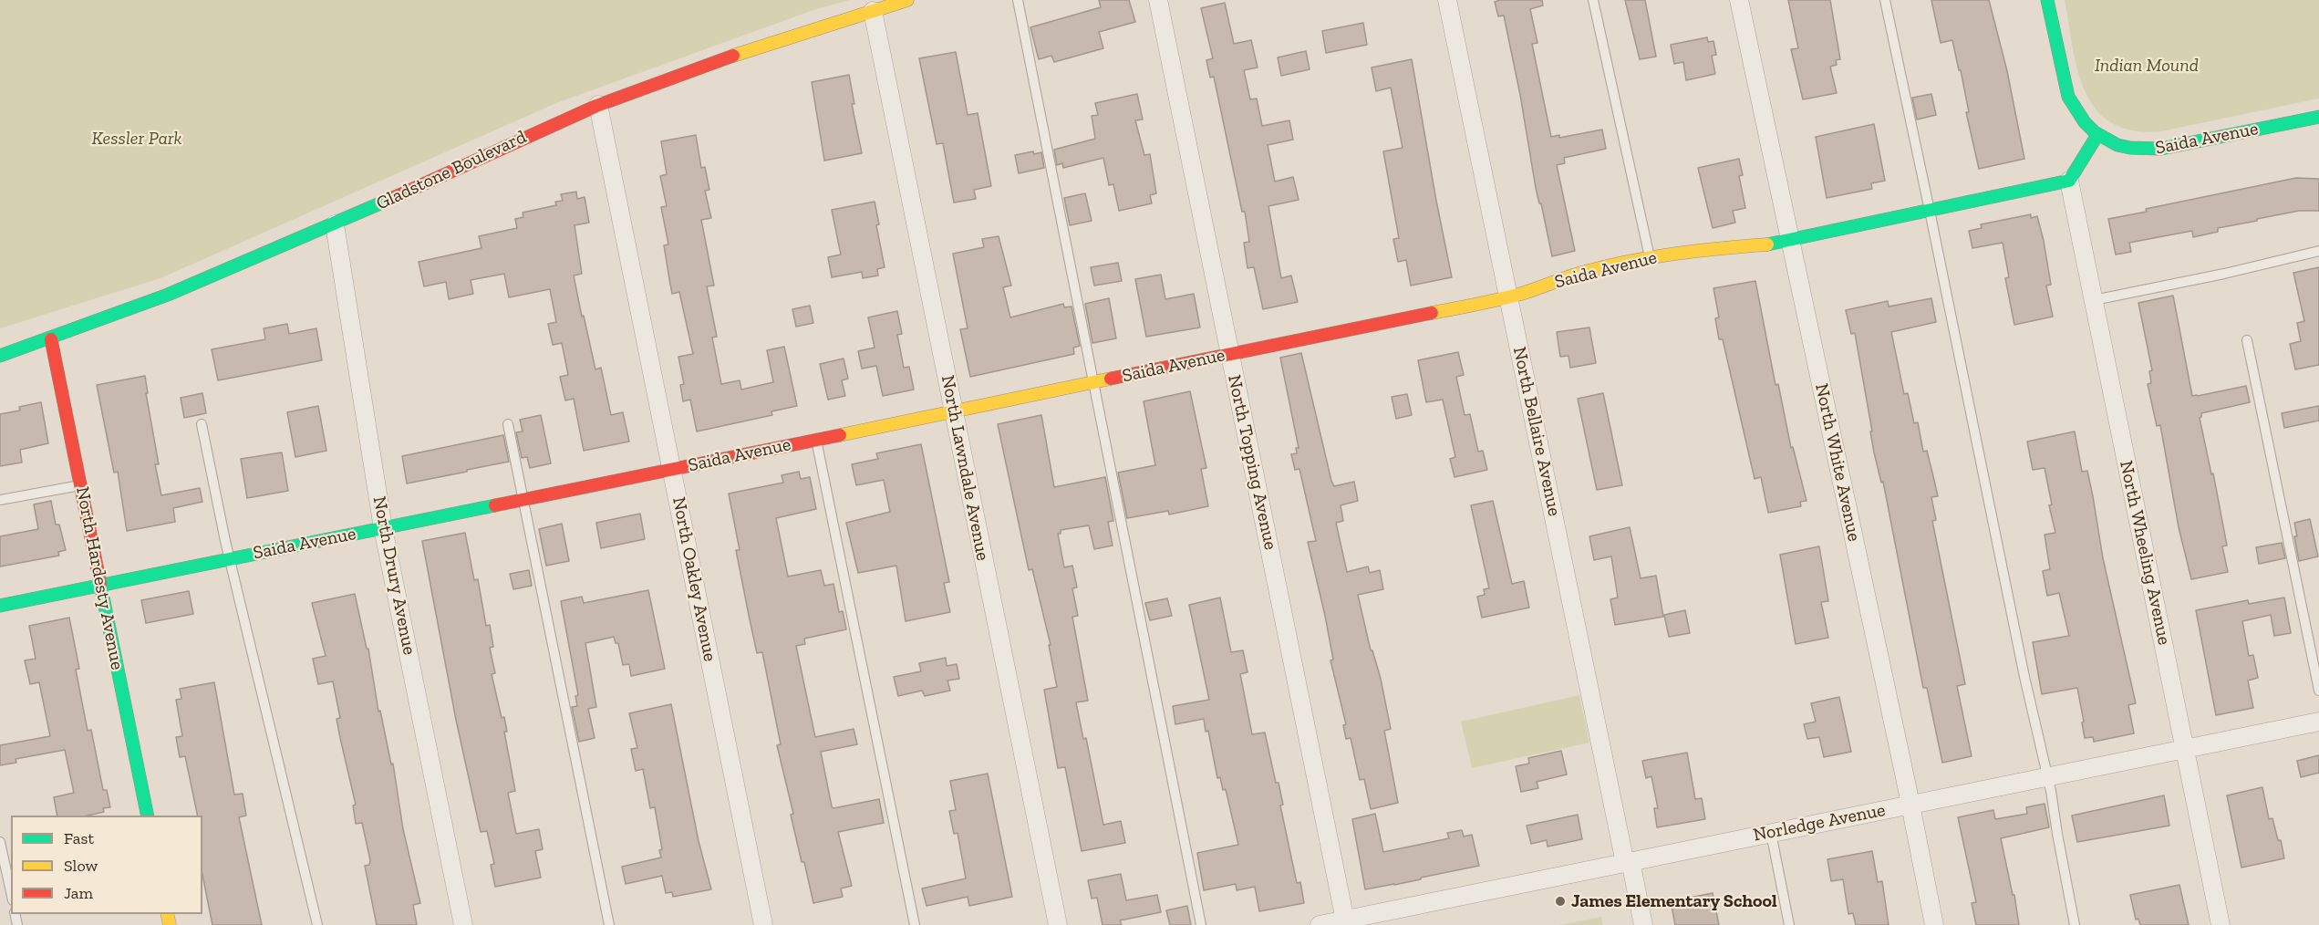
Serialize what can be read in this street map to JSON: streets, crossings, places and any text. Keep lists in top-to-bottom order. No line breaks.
{"streets":{"street":["Saida Avenue","Gladstone Boulevard","North Bellaire Avenue","North Topping Avenue","North White Avenue","North Lawndale Avenue","North Wheeling Avenue","North Drury Avenue","North Hardesty Avenue","North Oakley Avenue","Norledge Avenue"]},"crossings":[["Saida Avenue","North Bellaire Avenue"],["Saida Avenue","North Topping Avenue"],["Saida Avenue","North White Avenue"],["Saida Avenue","North Lawndale Avenue"],["Saida Avenue","North Wheeling Avenue"],["Saida Avenue","North Drury Avenue"],["Saida Avenue","North Hardesty Avenue"],["Saida Avenue","North Oakley Avenue"],["Gladstone Boulevard","North Lawndale Avenue"],["Gladstone Boulevard","North Drury Avenue"],["Gladstone Boulevard","North Hardesty Avenue"],["Gladstone Boulevard","North Oakley Avenue"],["North Bellaire Avenue","Norledge Avenue"],["North Topping Avenue","Norledge Avenue"],["North White Avenue","Norledge Avenue"],["North Wheeling Avenue","Norledge Avenue"]],"parks":["Indian Mound","Kessler Park"],"places":["James Elementary School"],"legend":["Fast","Slow","Jam"]}
